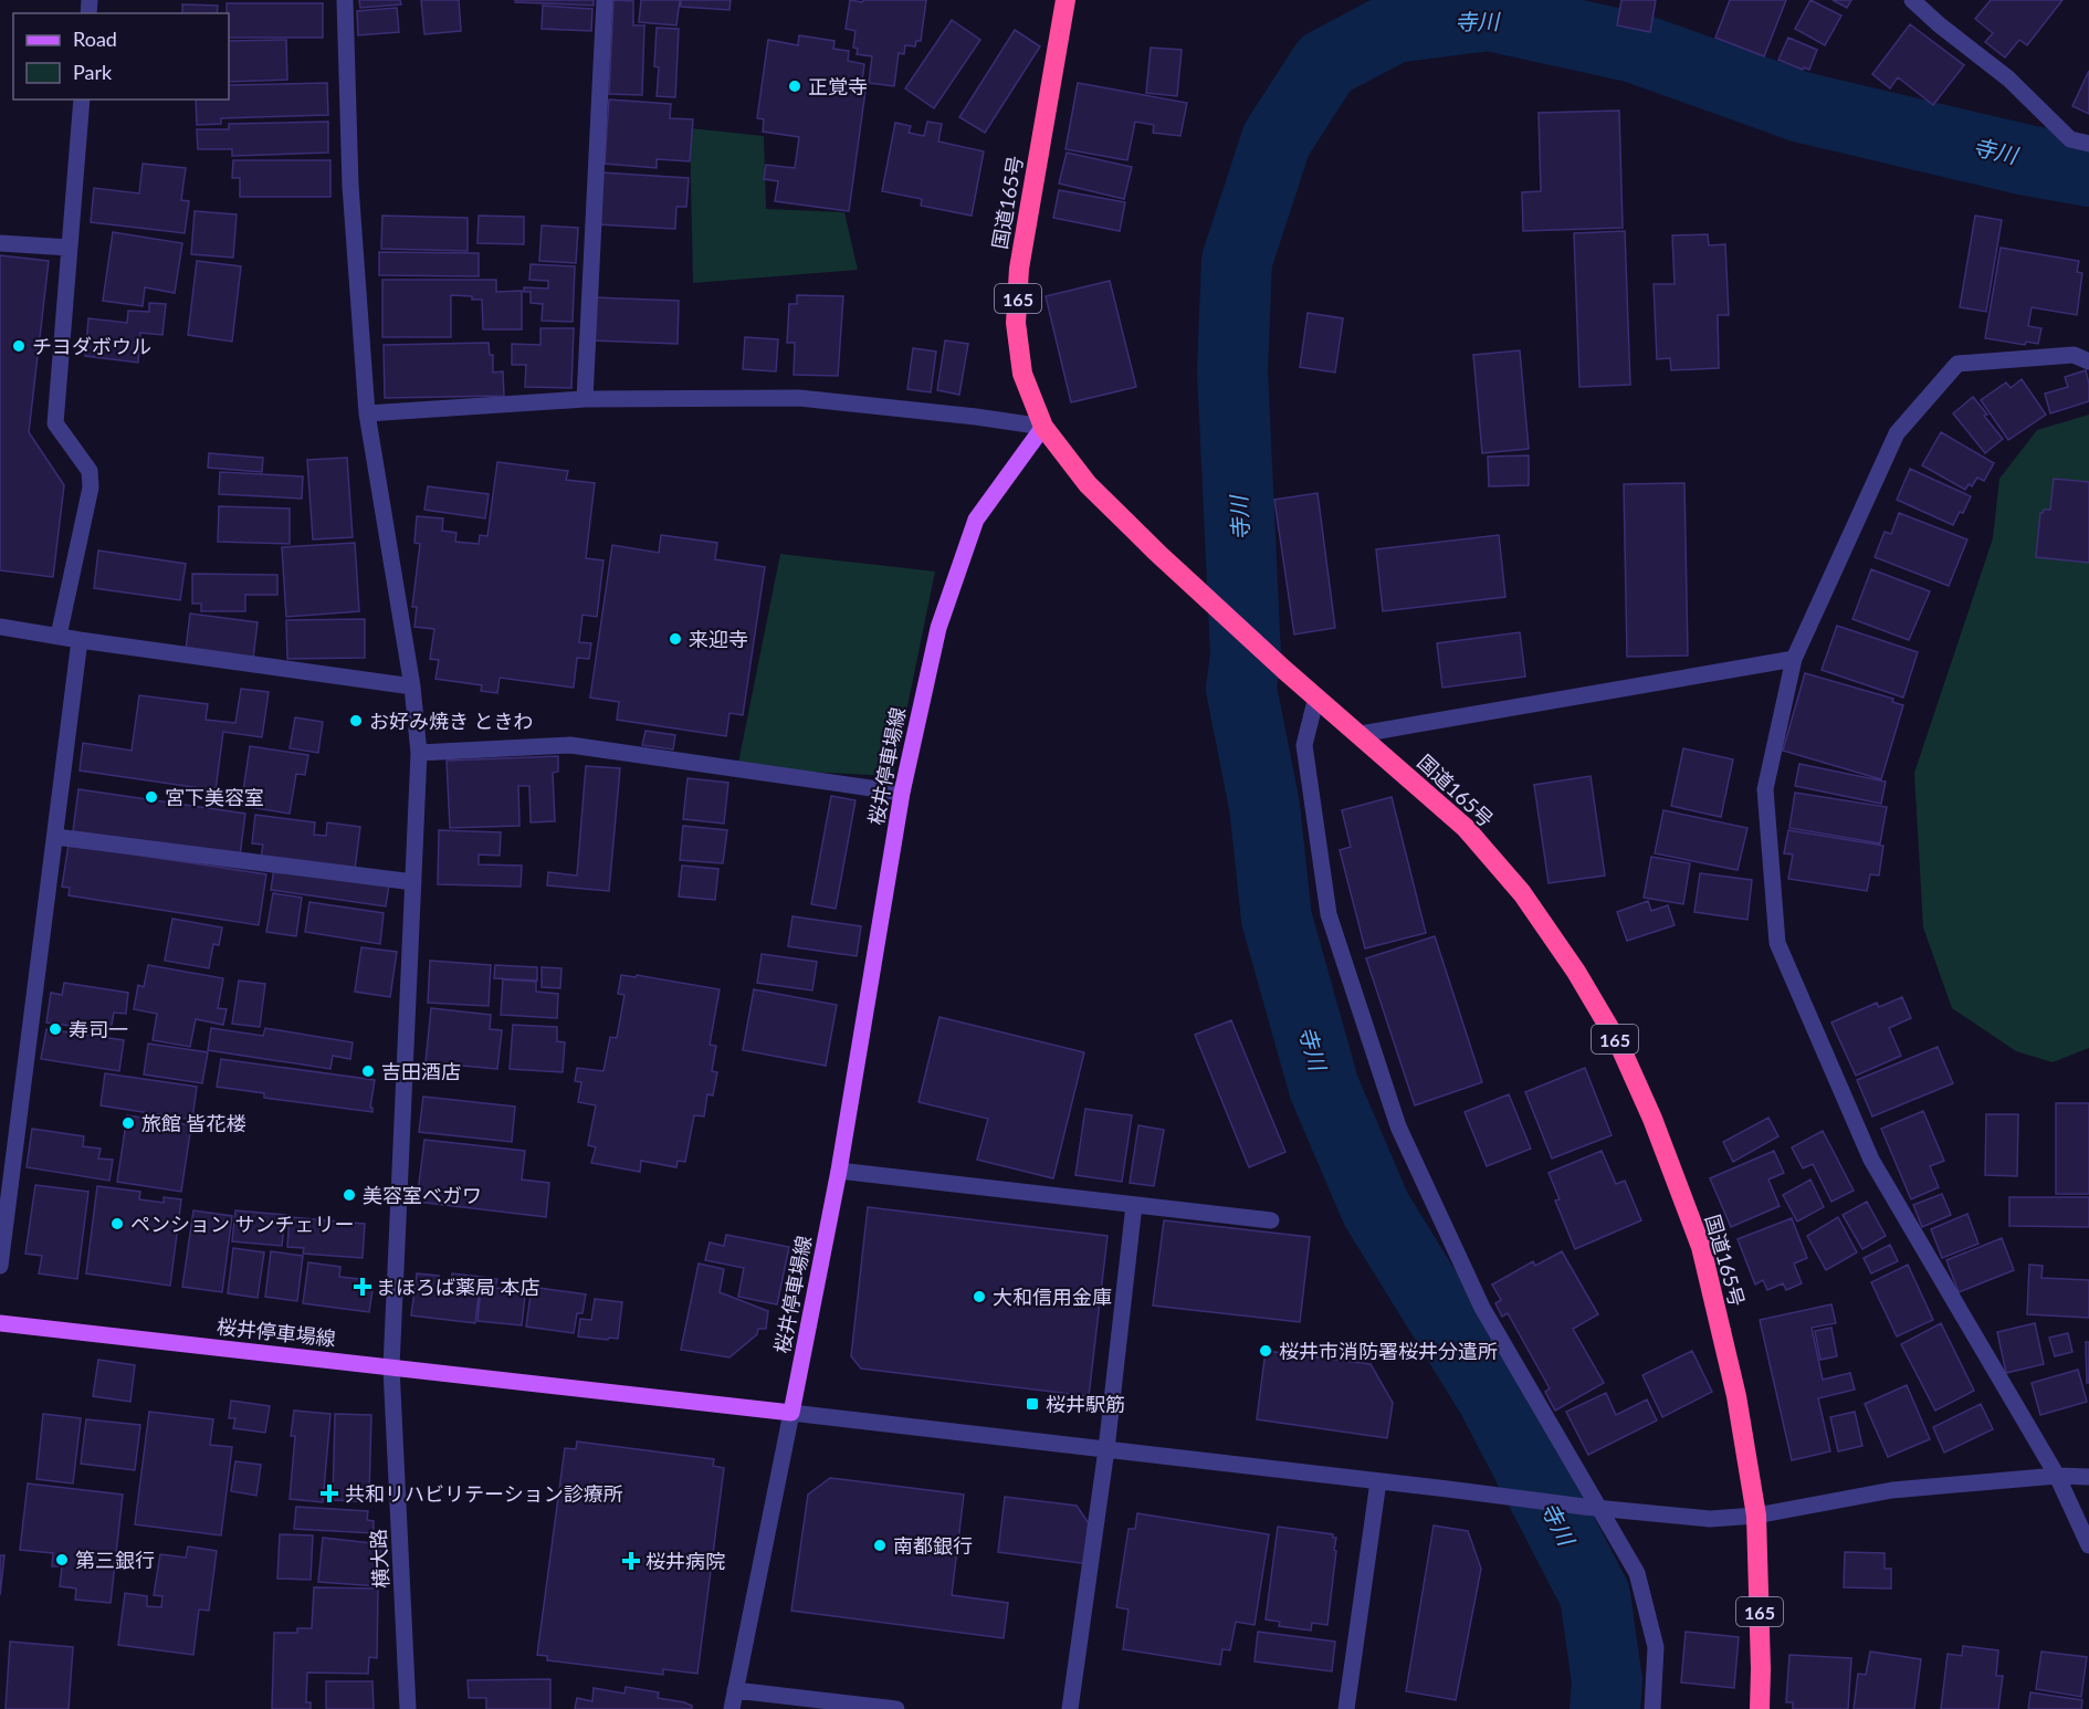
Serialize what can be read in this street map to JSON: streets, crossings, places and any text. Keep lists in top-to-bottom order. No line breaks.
{"streets":{"highway":["国道165号","165"],"main road":["桜井停車場線"],"street":["横大路"]},"crossings":[["国道165号","桜井停車場線"],["桜井停車場線","横大路"]],"water":["寺川"],"places":{"other":["正覚寺","チヨダボウル","来迎寺","お好み焼き ときわ","宮下美容室","寿司一","吉田酒店","旅館 皆花楼","美容室ベガワ","ペンション サンチェリー","大和信用金庫","桜井市消防署桜井分遣所","南都銀行","第三銀行"],"health":["まほろば薬局 本店","共和リハビリテーション診療所","桜井病院"],"transit":["桜井駅筋"]},"legend":["Road","Park"]}
